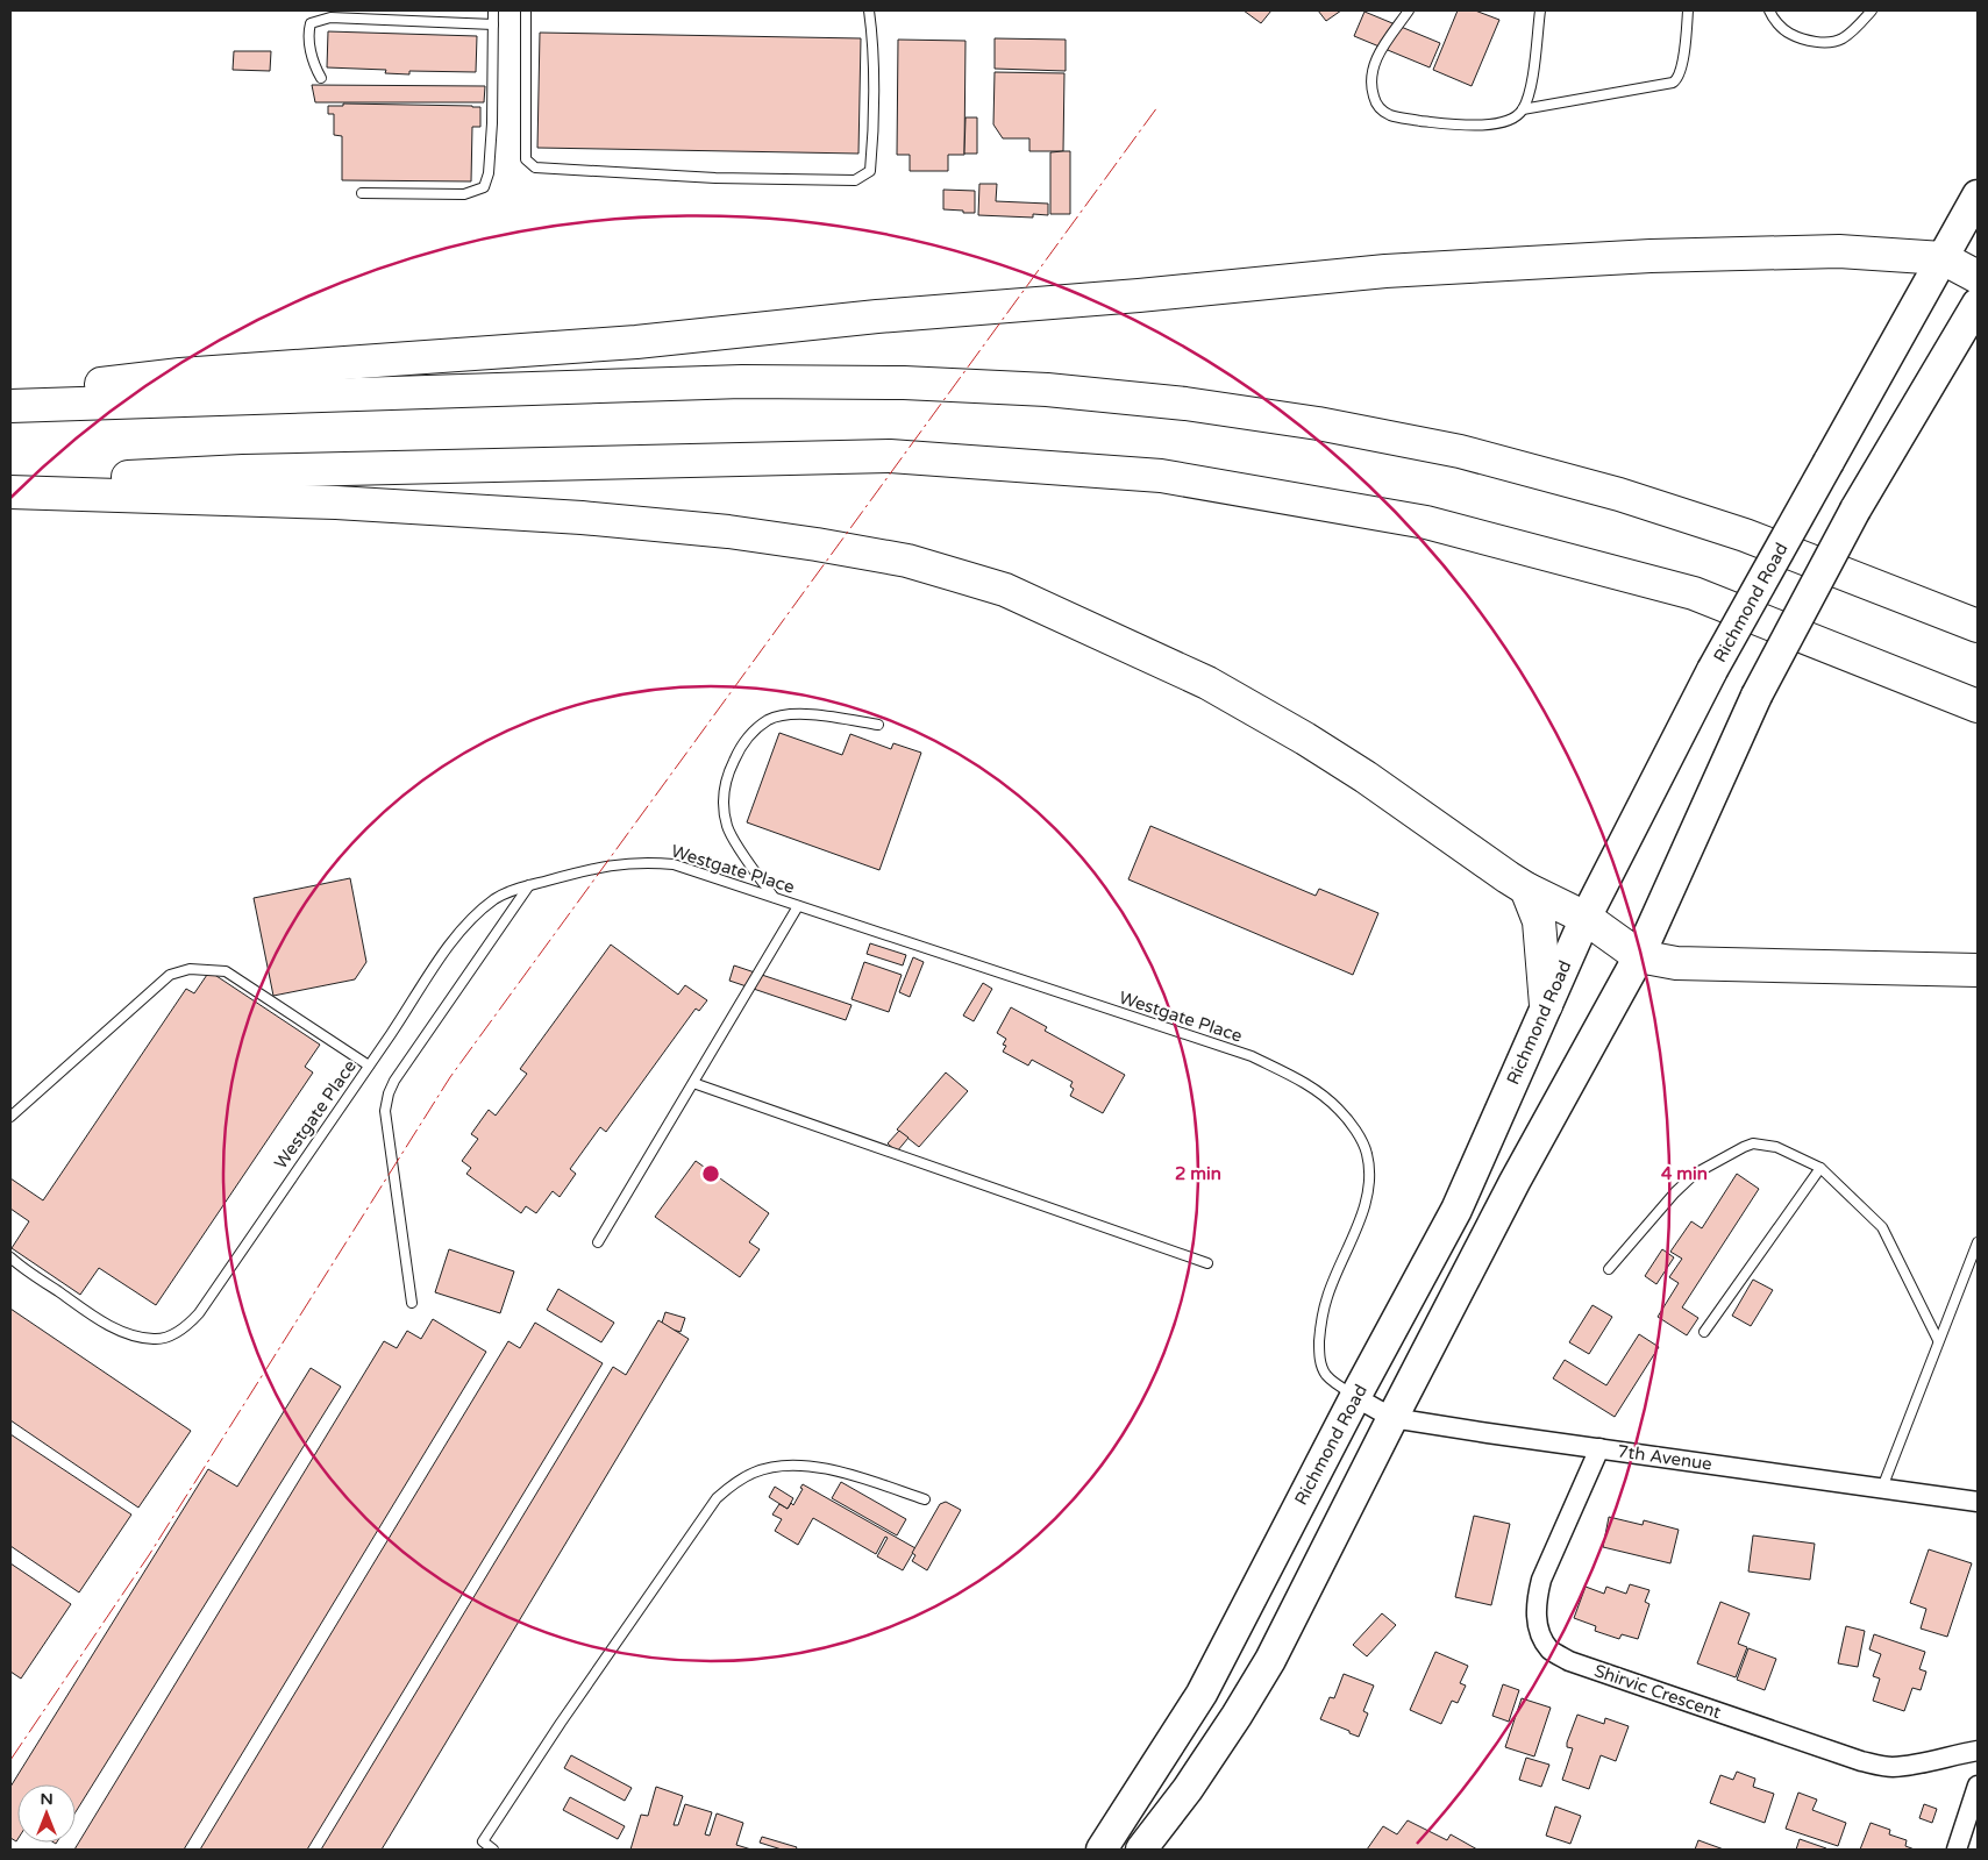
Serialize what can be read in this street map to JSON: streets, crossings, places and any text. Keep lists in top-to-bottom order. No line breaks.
{"streets":{"highway":["Richmond Road"],"street":["7th Avenue","Shirvic Crescent"],"lane":["Westgate Place"]},"crossings":[["Richmond Road","Westgate Place"],["Richmond Road","7th Avenue"],["Westgate Place","7th Avenue"],["7th Avenue","Shirvic Crescent"]],"north":"top","rings":["2 min","4 min"]}
